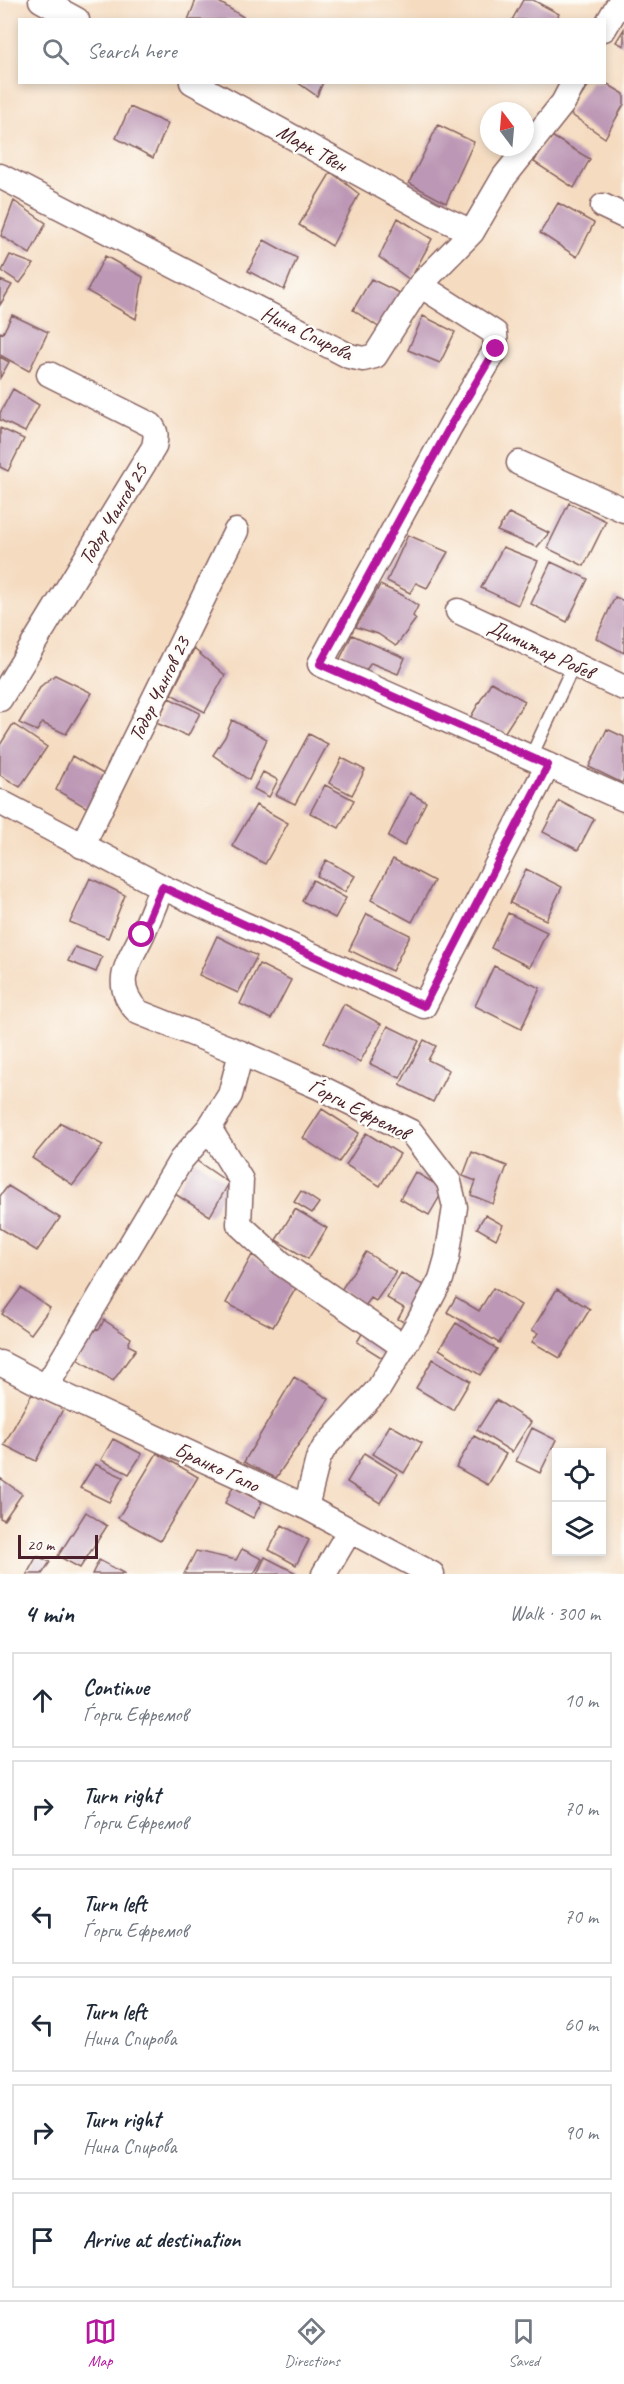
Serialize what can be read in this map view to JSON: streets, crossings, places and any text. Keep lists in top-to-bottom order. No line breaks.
{"streets":{"street":["Марк Твен","Нина Спирова","Тодор Чангов 25","Димитар Робев","Тодор Чангов 23","Ѓорги Ефремов","Бранко Гапо"]},"crossings":[["Ѓорги Ефремов","Бранко Гапо"]],"scale_bar":"20 m","north":"top","page":{"search":"Search here","scale":"20 m","heading":["4 min","Walk · 300 m"],"list":[["Continue","Ѓорги Ефремов","10 m"],["Turn right","Ѓорги Ефремов","70 m"],["Turn left","Ѓорги Ефремов","70 m"],["Turn left","Нина Спирова","60 m"],["Turn right","Нина Спирова","90 m"],"Arrive at destination"],"nav":["Map","Directions","Saved"]}}
